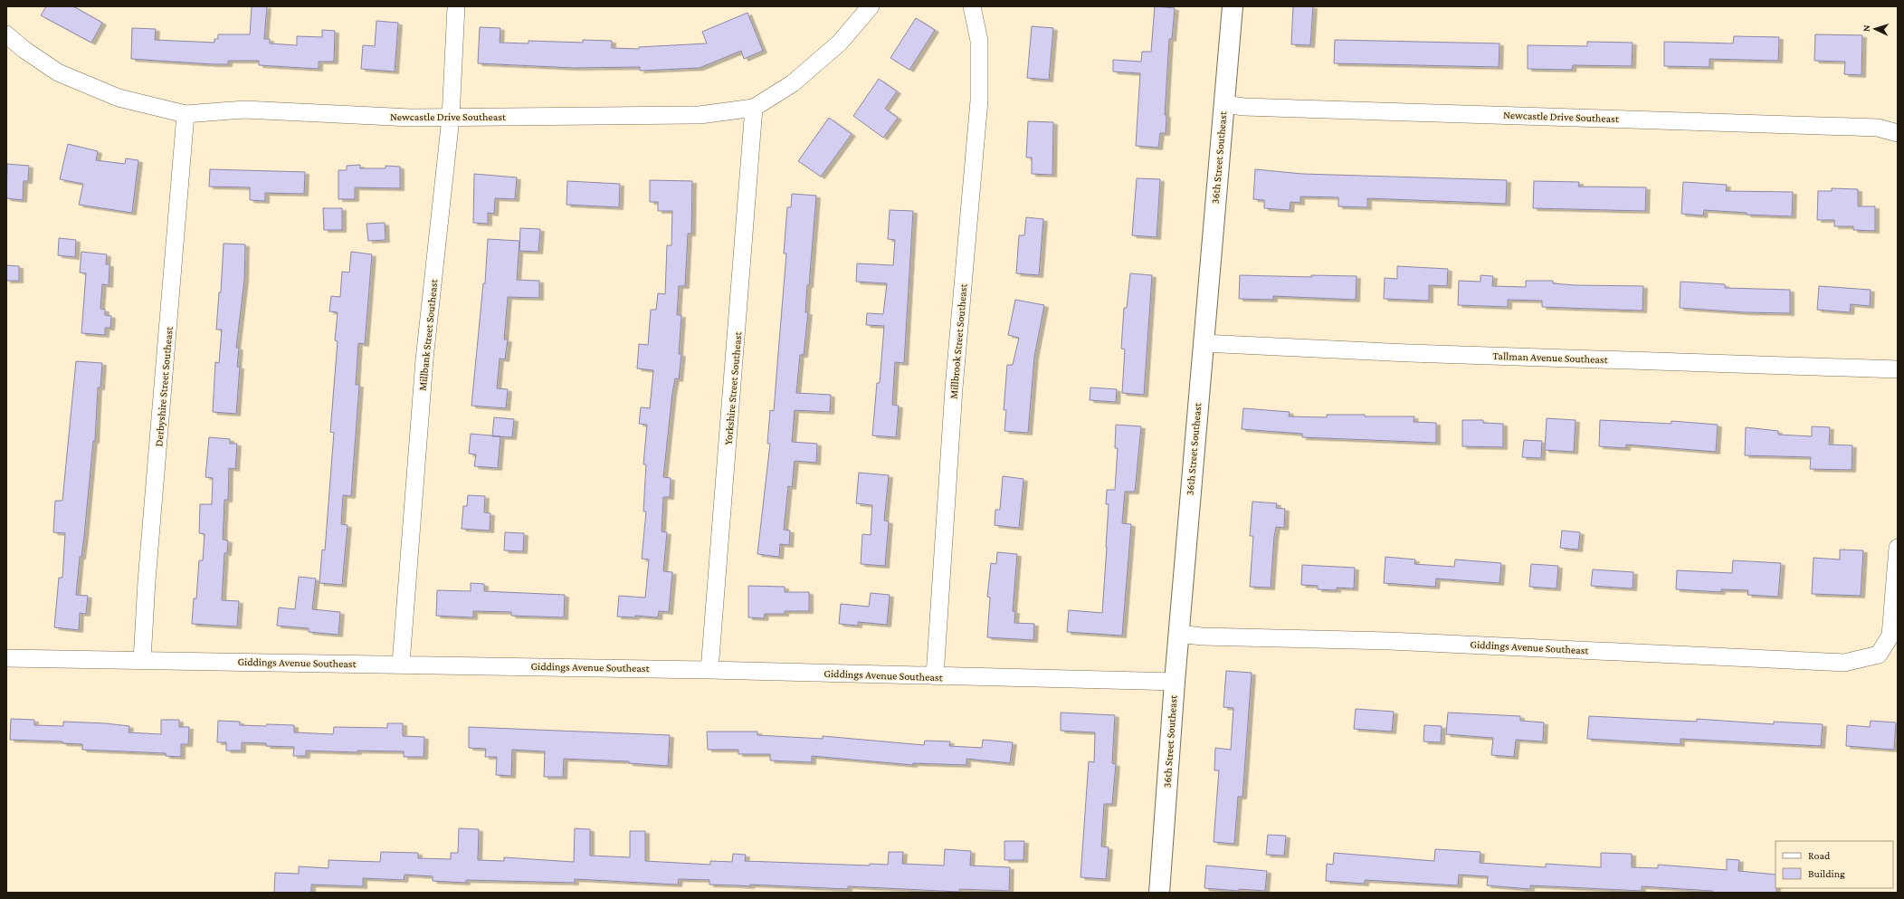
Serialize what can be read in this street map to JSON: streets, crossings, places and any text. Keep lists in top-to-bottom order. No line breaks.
{"streets":{"street":["Newcastle Drive Southeast","36th Street Southeast","Millbank Street Southeast","Millbrook Street Southeast","Tallman Avenue Southeast","Derbyshire Street Southeast","Yorkshire Street Southeast","Giddings Avenue Southeast"]},"crossings":[["Newcastle Drive Southeast","36th Street Southeast"],["Newcastle Drive Southeast","Millbank Street Southeast"],["Newcastle Drive Southeast","Derbyshire Street Southeast"],["Newcastle Drive Southeast","Yorkshire Street Southeast"],["36th Street Southeast","Tallman Avenue Southeast"],["36th Street Southeast","Giddings Avenue Southeast"],["Millbank Street Southeast","Giddings Avenue Southeast"],["Millbrook Street Southeast","Giddings Avenue Southeast"],["Derbyshire Street Southeast","Giddings Avenue Southeast"],["Yorkshire Street Southeast","Giddings Avenue Southeast"]],"legend":["Road","Building"],"north":"left"}
